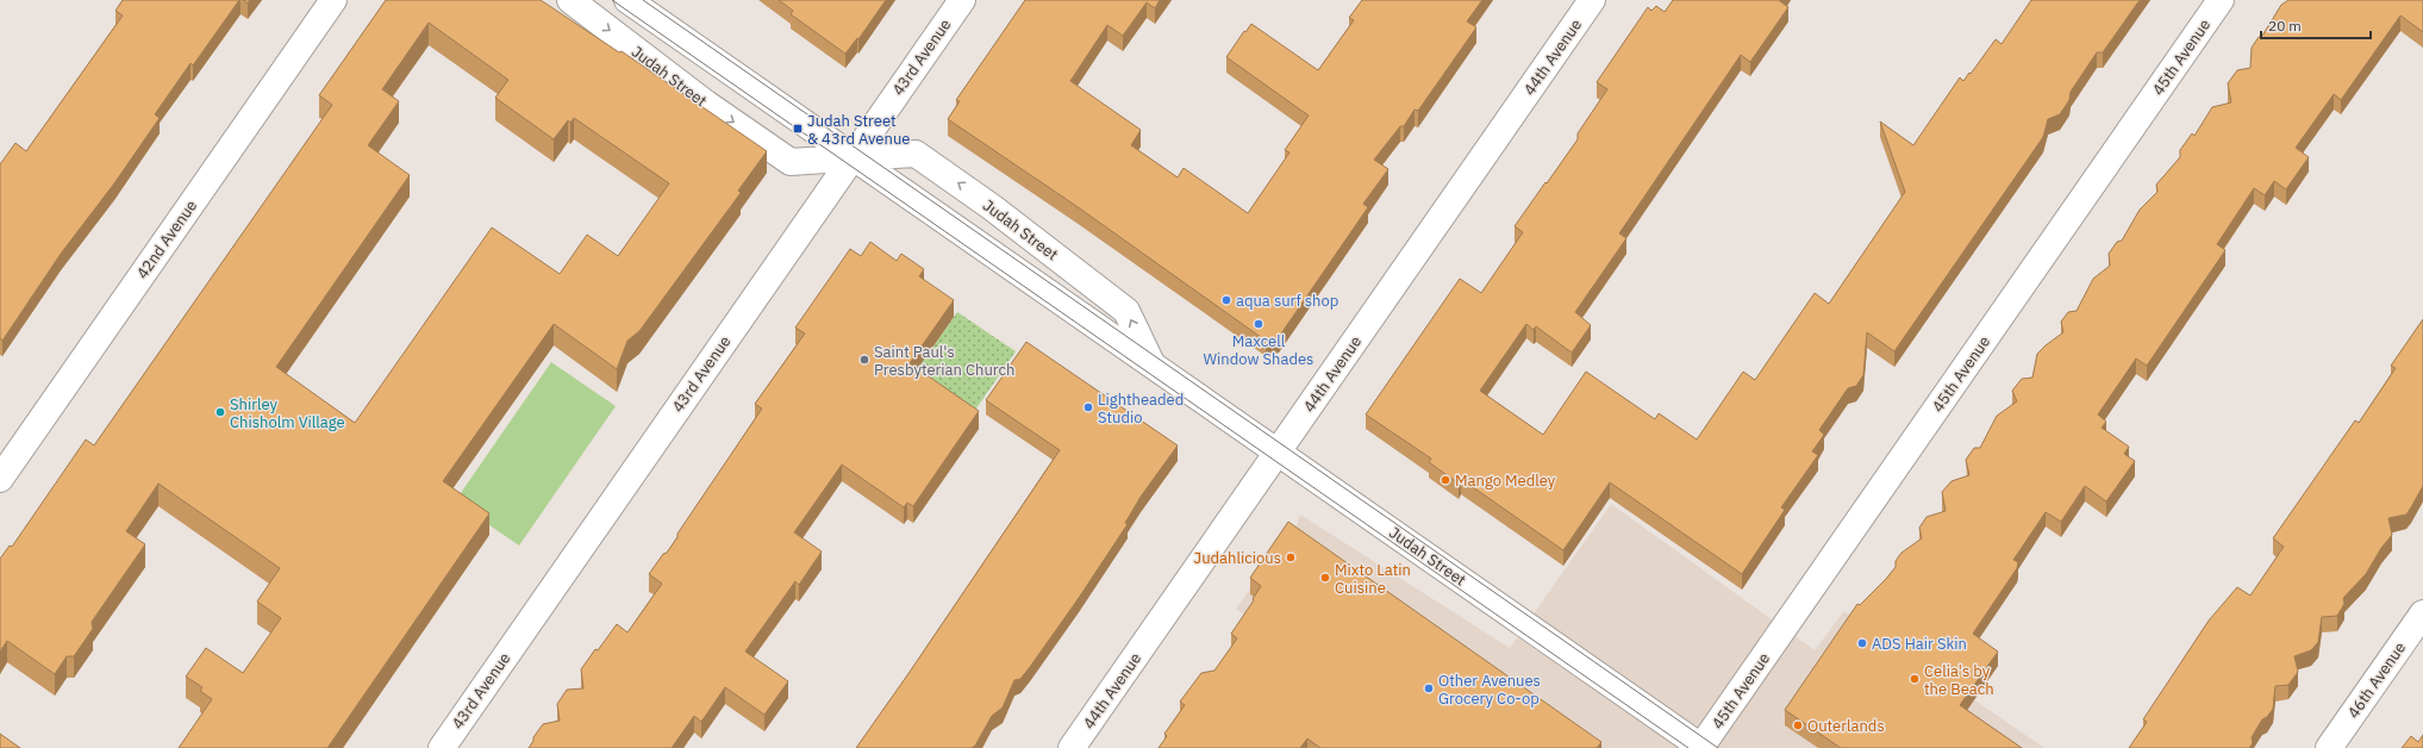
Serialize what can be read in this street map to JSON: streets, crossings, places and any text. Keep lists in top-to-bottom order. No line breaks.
{"streets":{"street":["43rd Avenue","44th Avenue","45th Avenue","Judah Street","42nd Avenue","46th Avenue"]},"crossings":[["43rd Avenue","Judah Street"],["44th Avenue","Judah Street"],["45th Avenue","Judah Street"]],"places":{"transit":["Judah Street & 43rd Avenue"],"other":["aqua surf shop","Maxcell Window Shades","Saint Paul's Presbyterian Church","Lightheaded Studio","Shirley Chisholm Village","Mango Medley","Judahlicious","Mixto Latin Cuisine","ADS Hair Skin","Celia's by the Beach","Other Avenues Grocery Co-op","Outerlands"]},"scale_bar":"20 m"}
